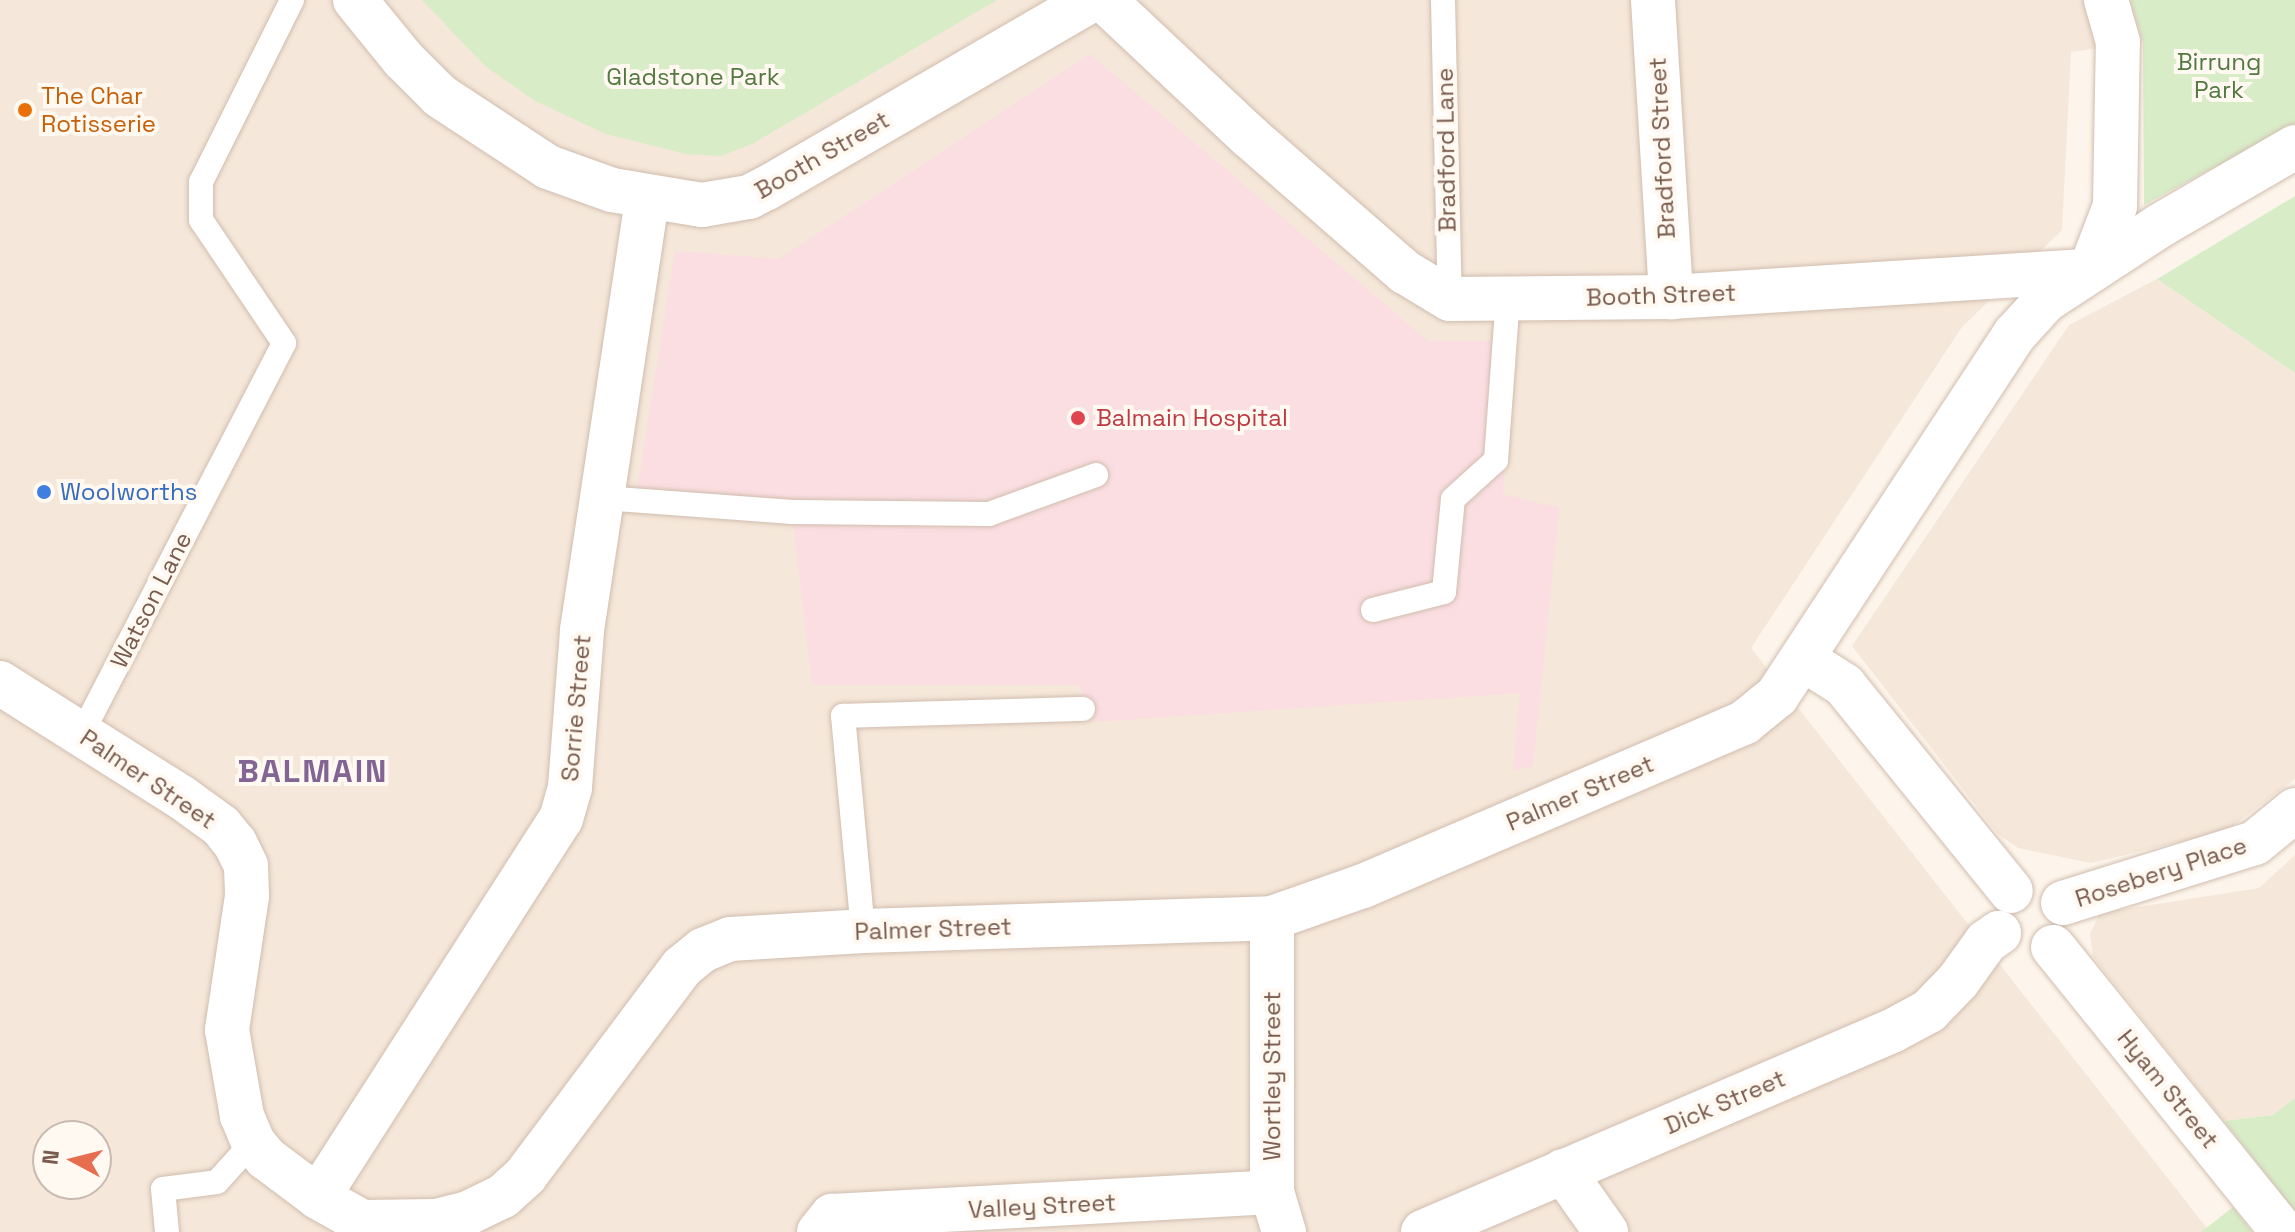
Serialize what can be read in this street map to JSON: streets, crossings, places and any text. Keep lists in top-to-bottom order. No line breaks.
{"streets":{"street":["Bradford Street","Booth Street","Sorrie Street","Palmer Street","Rosebery Place","Wortley Street","Hyam Street","Dick Street","Valley Street"],"lane":["Bradford Lane","Watson Lane"]},"crossings":[["Bradford Street","Booth Street"],["Bradford Lane","Booth Street"],["Booth Street","Sorrie Street"],["Booth Street","Palmer Street"],["Watson Lane","Palmer Street"],["Sorrie Street","Palmer Street"],["Palmer Street","Wortley Street"],["Rosebery Place","Hyam Street"],["Rosebery Place","Dick Street"],["Wortley Street","Valley Street"],["Hyam Street","Dick Street"]],"districts":["BALMAIN"],"parks":["Birrung Park","Gladstone Park"],"places":["The Char Rotisserie","Balmain Hospital","Woolworths"],"north":"left"}
